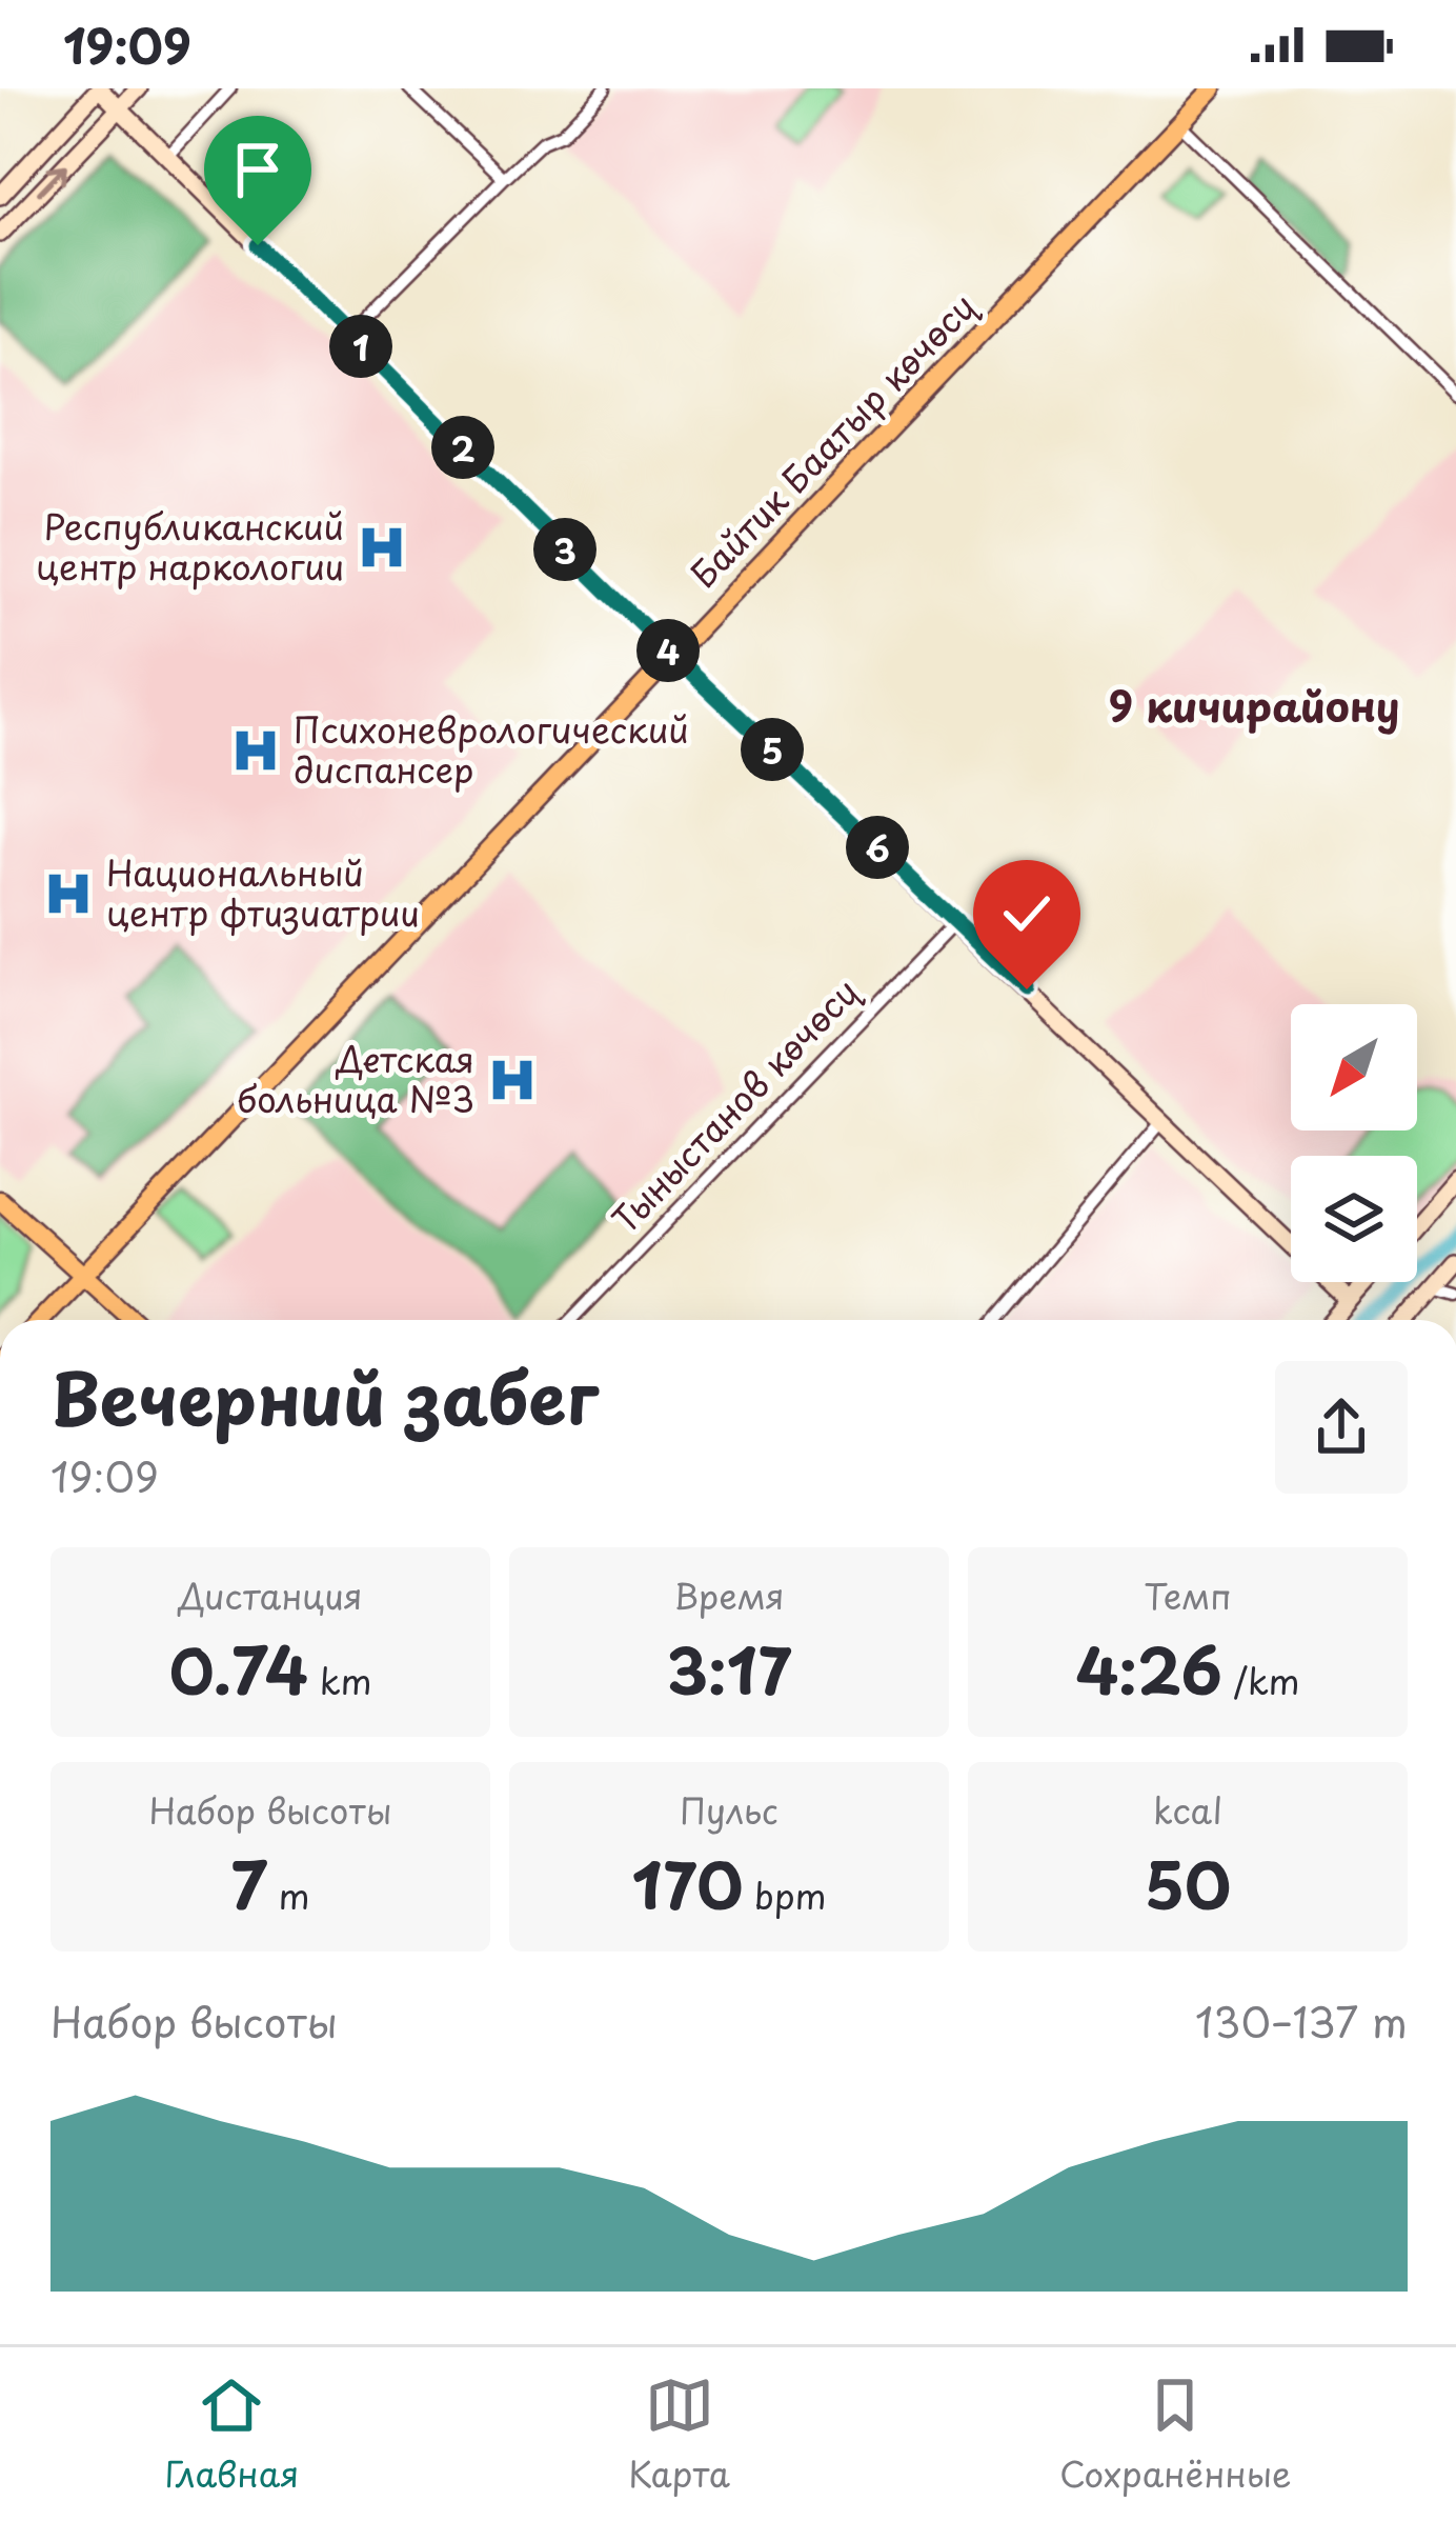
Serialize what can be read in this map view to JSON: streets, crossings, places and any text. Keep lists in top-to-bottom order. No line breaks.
{"streets":{"main road":["Байтик Баатыр көчөсү"],"street":["Тыныстанов көчөсү"]},"districts":["9 кичирайону"],"places":{"hospital":["Республиканский центр наркологии","Психоневрологический диспансер","Национальный центр фтизиатрии","Детская больница №3"]},"north":"bottom left","page":{"status":"19:09","pins":["1","2","3","4","5","6"],"heading":["Вечерний забег","19:09"],"stats":[["Дистанция","0.74 km"],["Время","3:17"],["Темп","4:26 /km"],["Набор высоты","7 m"],["Пульс","170 bpm"],["kcal","50"]],"chart":["Набор высоты","130–137 m"],"tabs":["Главная","Карта","Сохранённые"]}}
